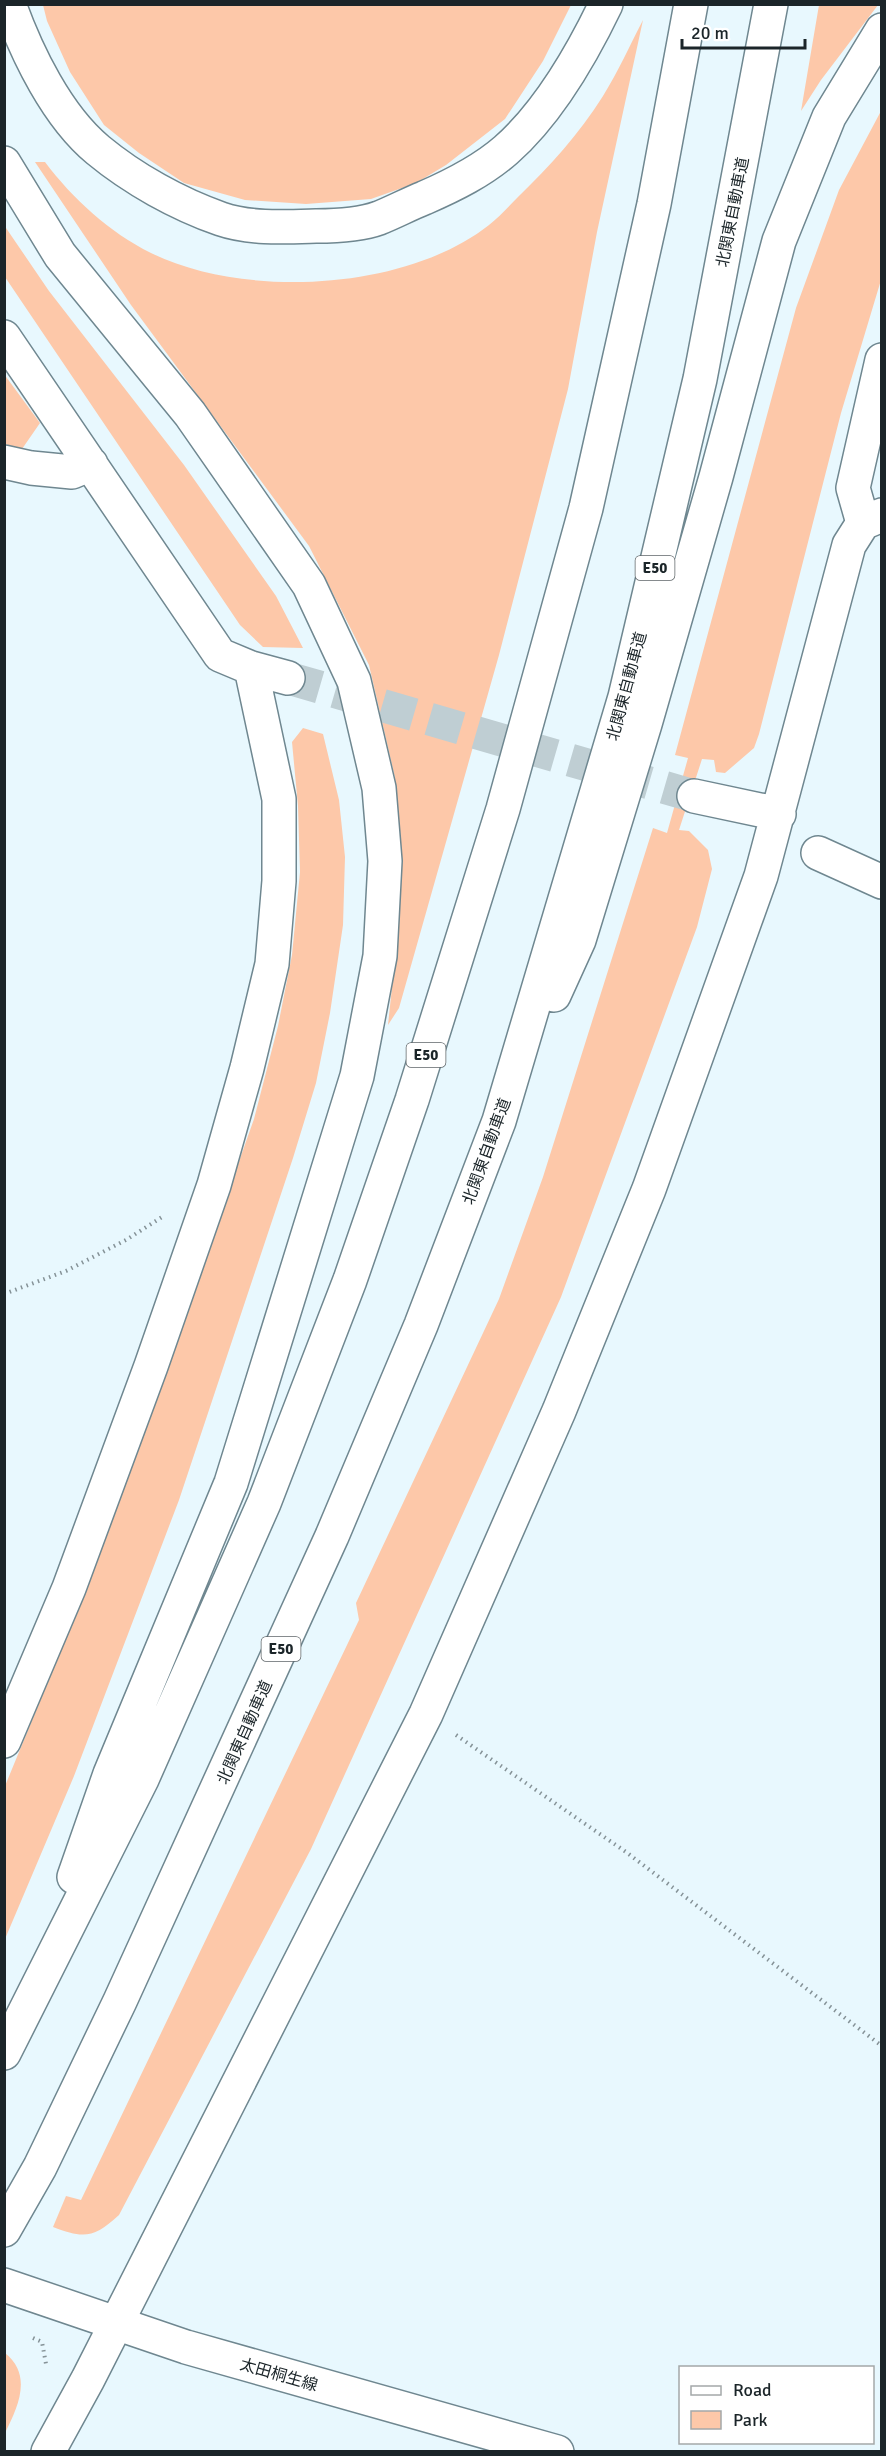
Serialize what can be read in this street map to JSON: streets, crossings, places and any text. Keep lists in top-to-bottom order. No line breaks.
{"streets":{"main road":["北関東自動車道","E50","太田桐生線"]},"legend":["Road","Park"],"scale_bar":"20 m"}
